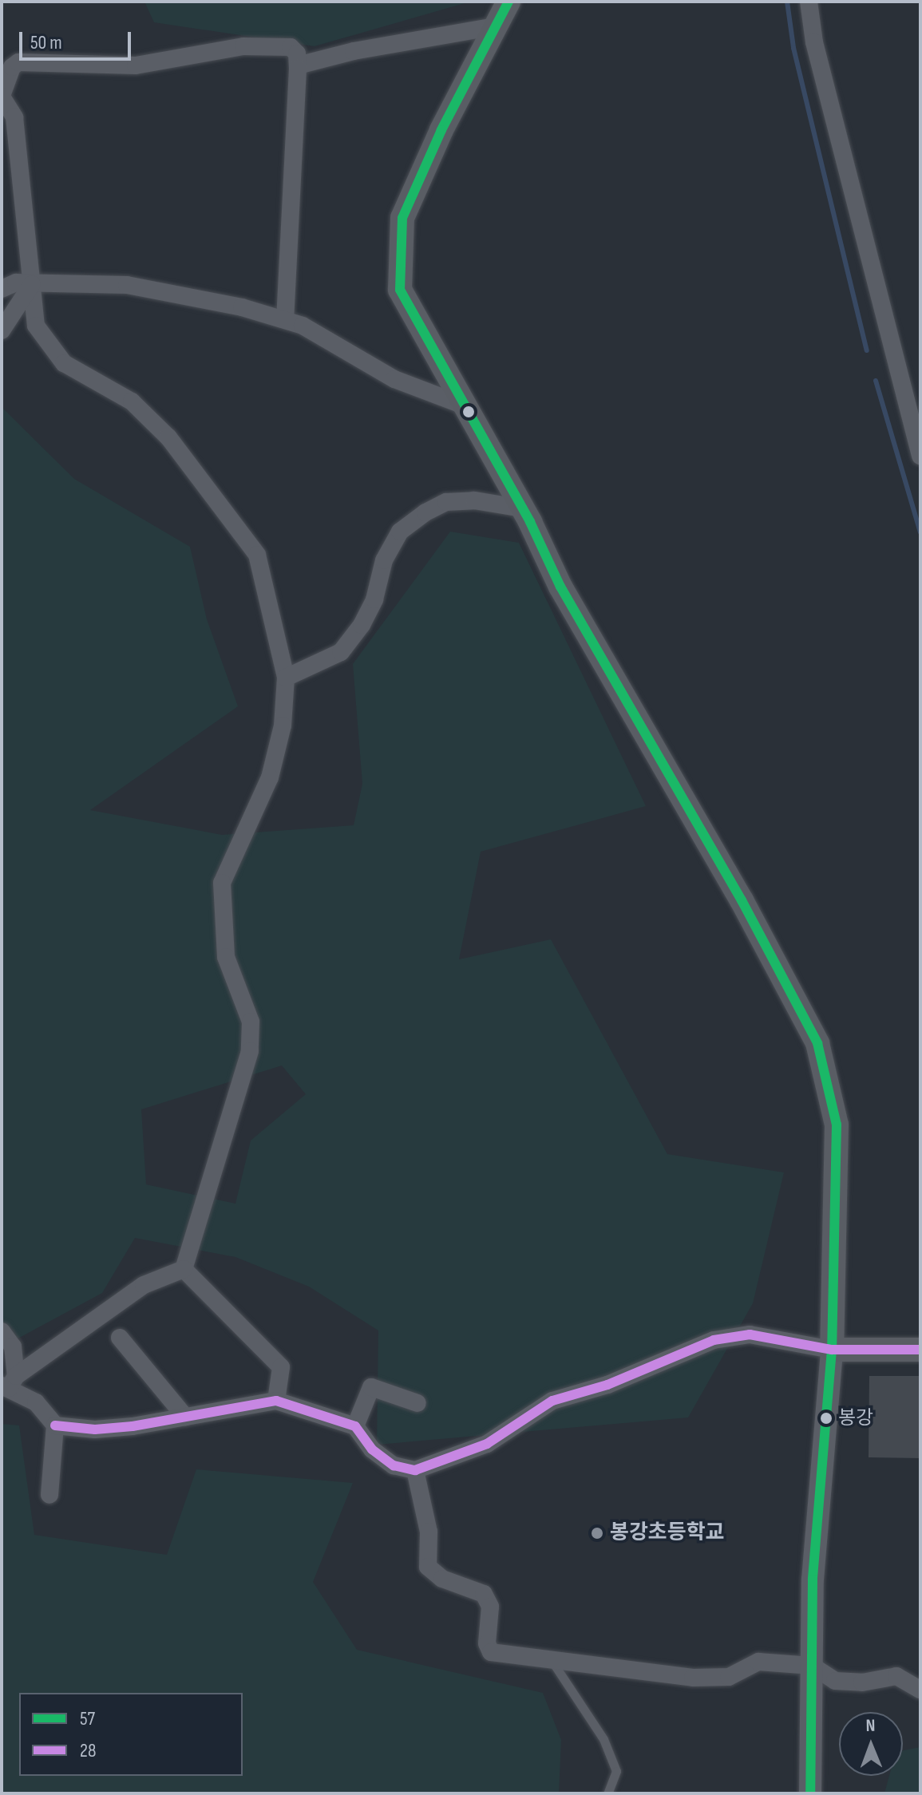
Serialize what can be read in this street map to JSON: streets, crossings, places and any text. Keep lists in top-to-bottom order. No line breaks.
{"places":["봉강","봉강초등학교"],"lines":["transit line 57","transit line 28"],"legend":["57","28"],"scale_bar":"50 m","north":"top"}
